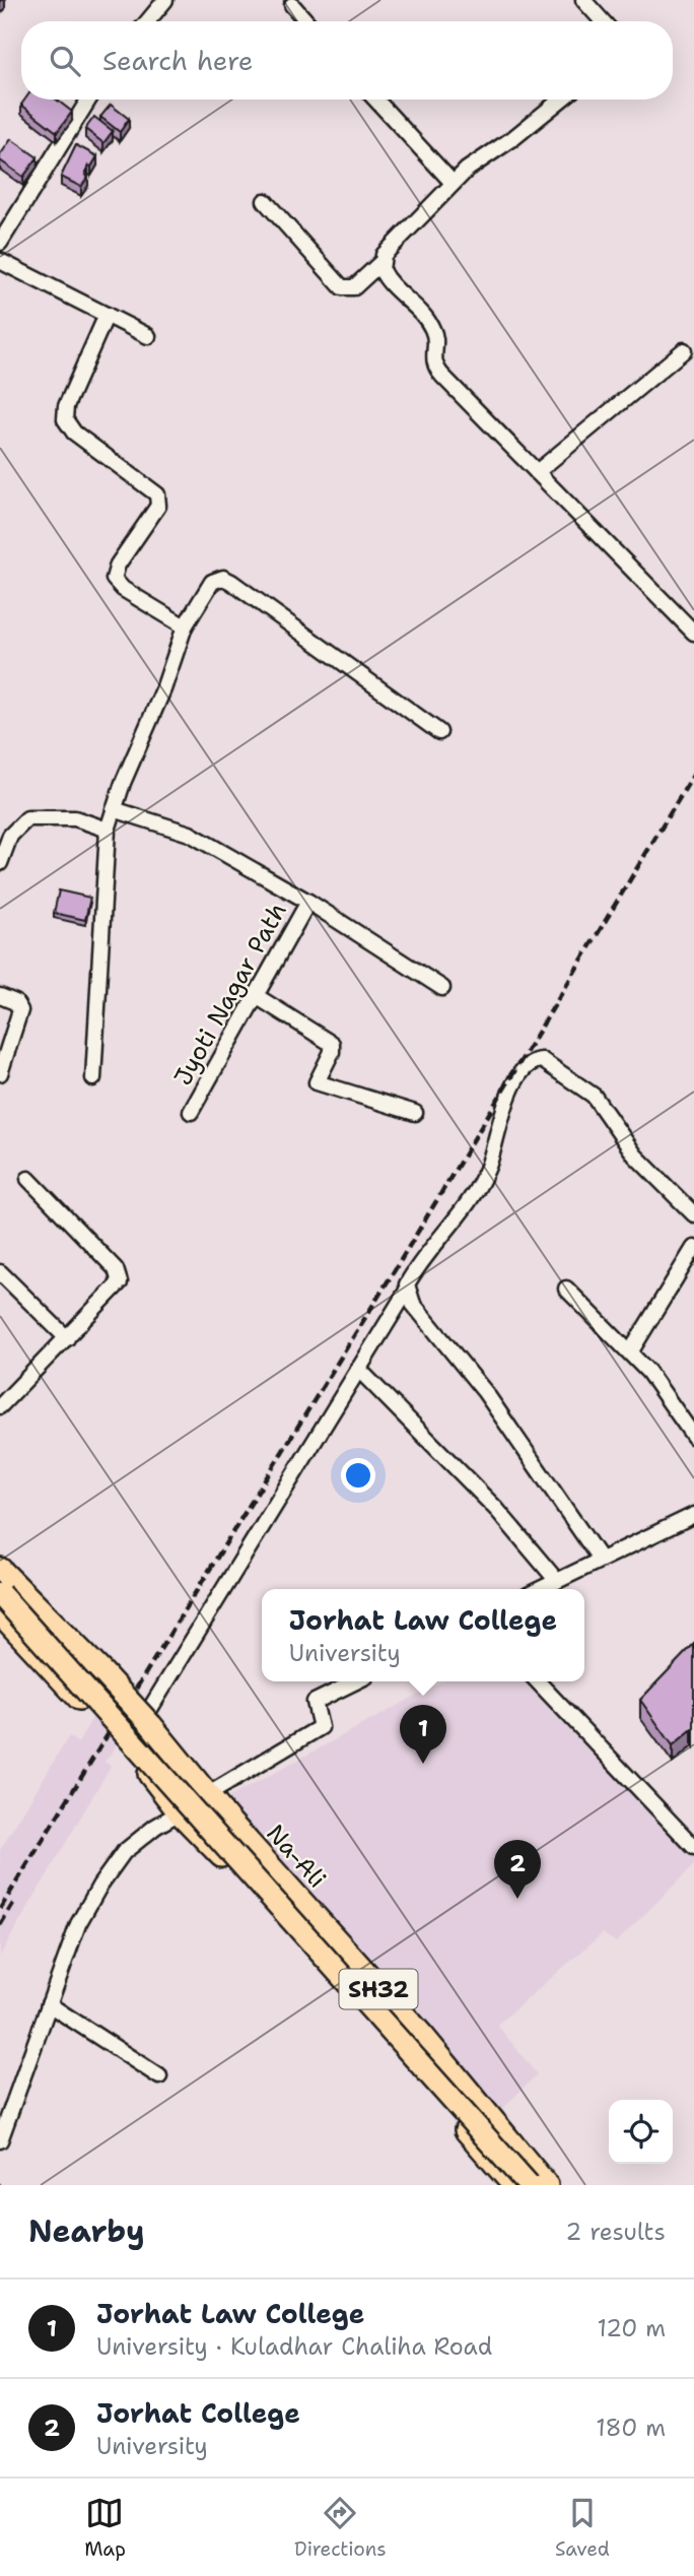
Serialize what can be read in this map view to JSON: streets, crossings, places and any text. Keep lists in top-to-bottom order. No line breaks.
{"streets":{"main road":["Na-Ali","SH32"],"street":["Jyoti Nagar Path"]},"page":{"search":"Search here","popup":["Jorhat Law College","University"],"pins":["1","2"],"heading":["Nearby","2 results"],"list":[{"mark":"1","name":"Jorhat Law College","note":"University · Kuladhar Chaliha Road","value":"120 m"},{"mark":"2","name":"Jorhat College","note":"University","value":"180 m"}],"nav":["Map","Directions","Saved"]}}
